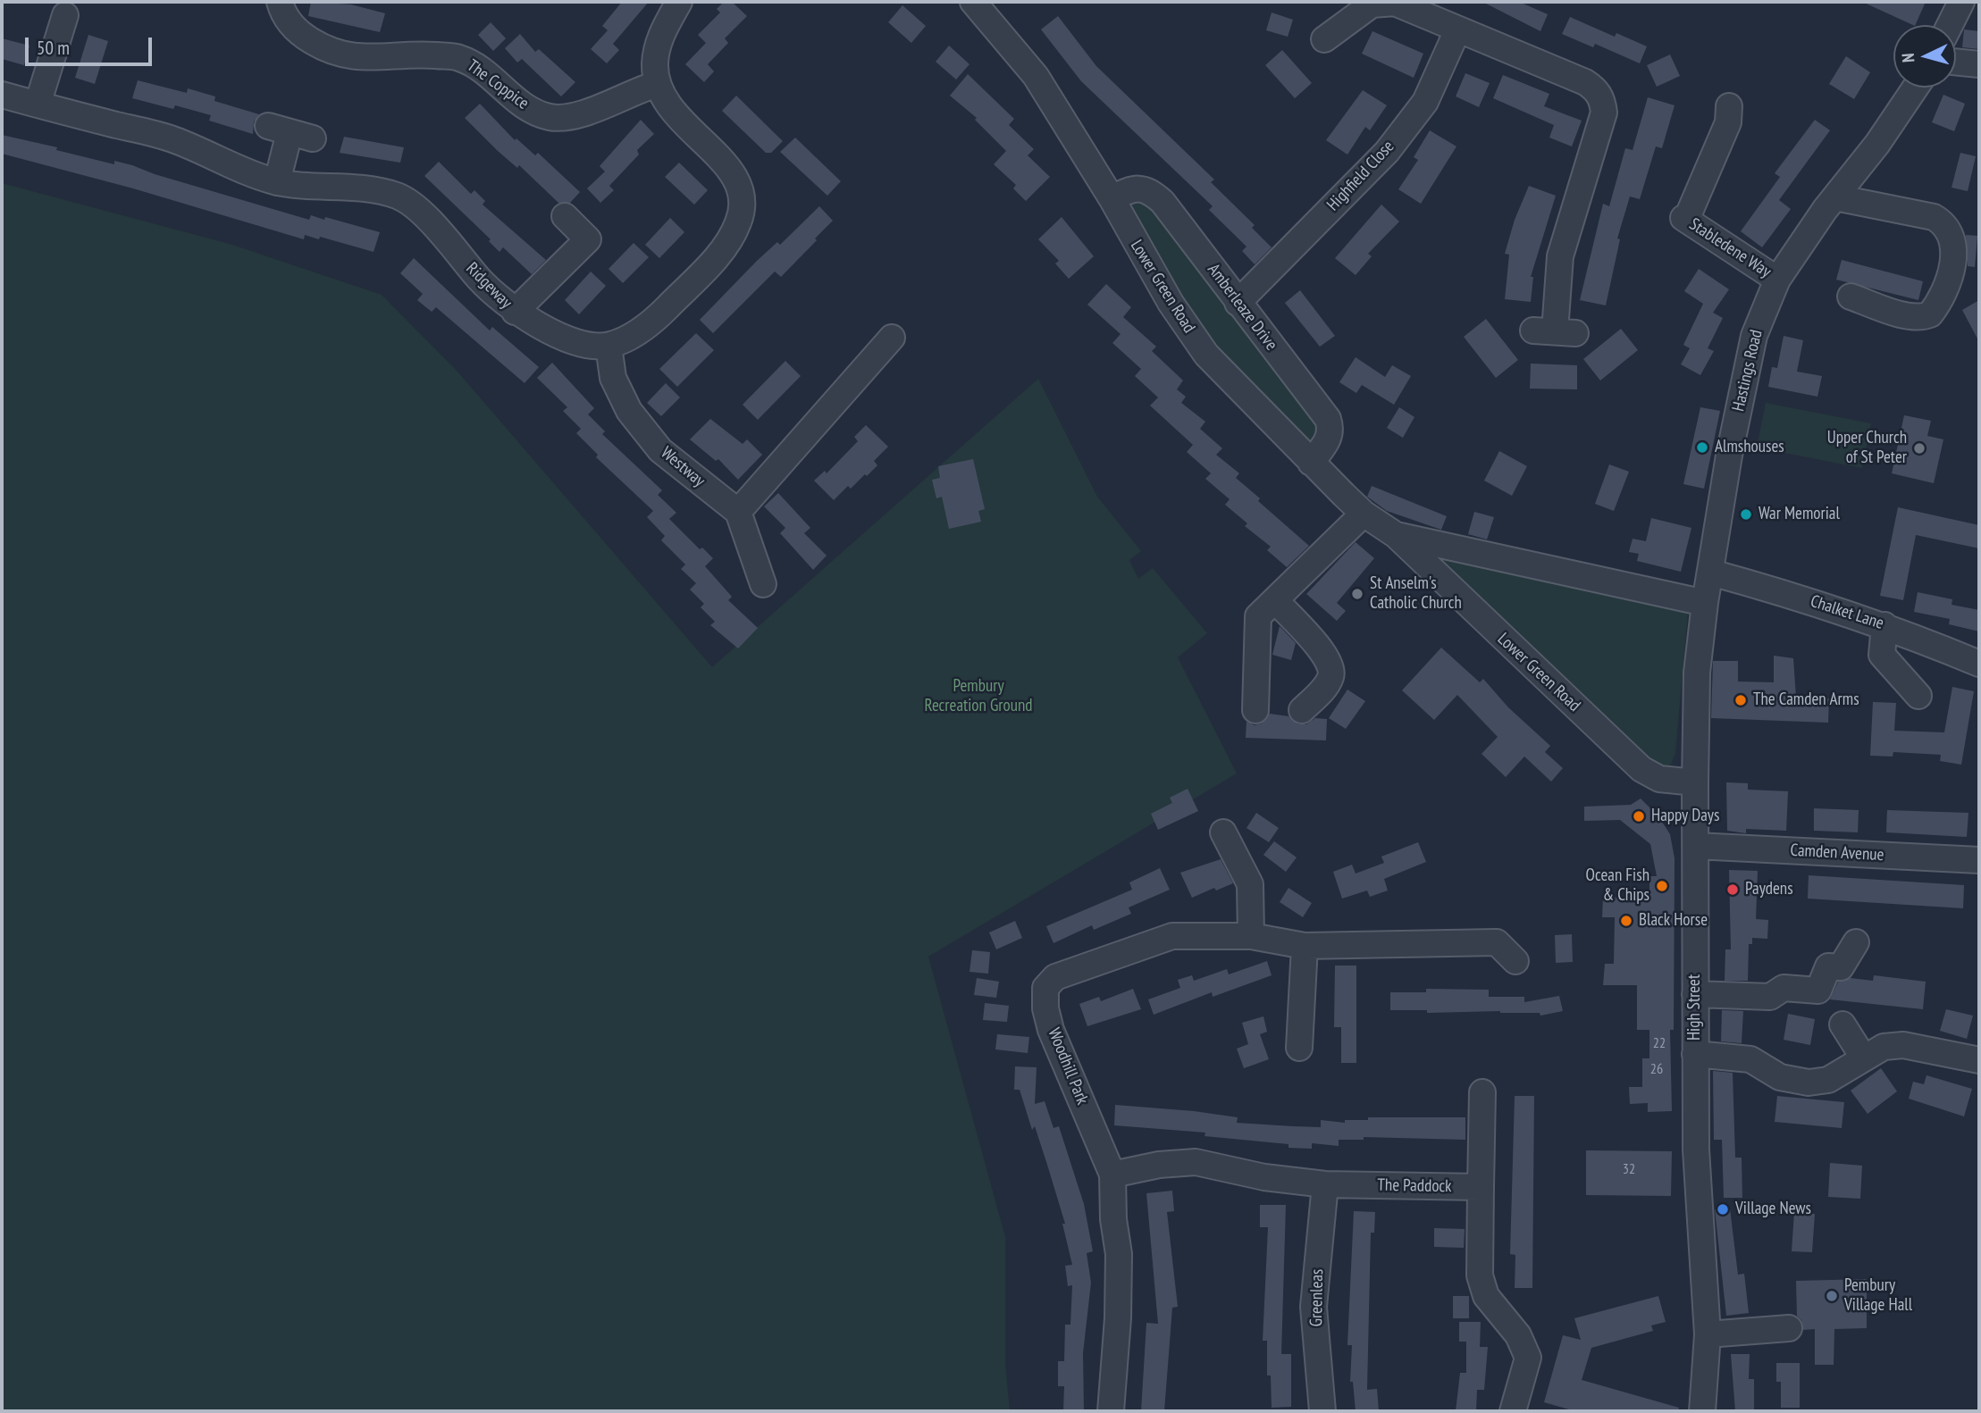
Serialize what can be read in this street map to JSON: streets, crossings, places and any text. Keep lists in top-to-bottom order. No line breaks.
{"streets":{"street":["The Coppice","Highfield Close","Stabledene Way","Ridgeway","Lower Green Road","Amberleaze Drive","Hastings Road","Westway","Chalket Lane","Camden Avenue","High Street","Woodhill Park","The Paddock","Greenleas"]},"crossings":[["Highfield Close","Amberleaze Drive"],["Stabledene Way","Hastings Road"],["Ridgeway","Westway"],["Lower Green Road","Amberleaze Drive"],["Lower Green Road","Hastings Road"],["Lower Green Road","High Street"],["Hastings Road","Chalket Lane"],["Hastings Road","High Street"],["Camden Avenue","High Street"],["Woodhill Park","The Paddock"],["The Paddock","Greenleas"]],"parks":["Pembury Recreation Ground"],"places":["Almshouses","Upper Church of St Peter","War Memorial","St Anselm's Catholic Church","The Camden Arms","Happy Days","Ocean Fish & Chips","Paydens","Black Horse","Village News","Pembury Village Hall"],"house_numbers":["22","26","32"],"scale_bar":"50 m","north":"left"}
